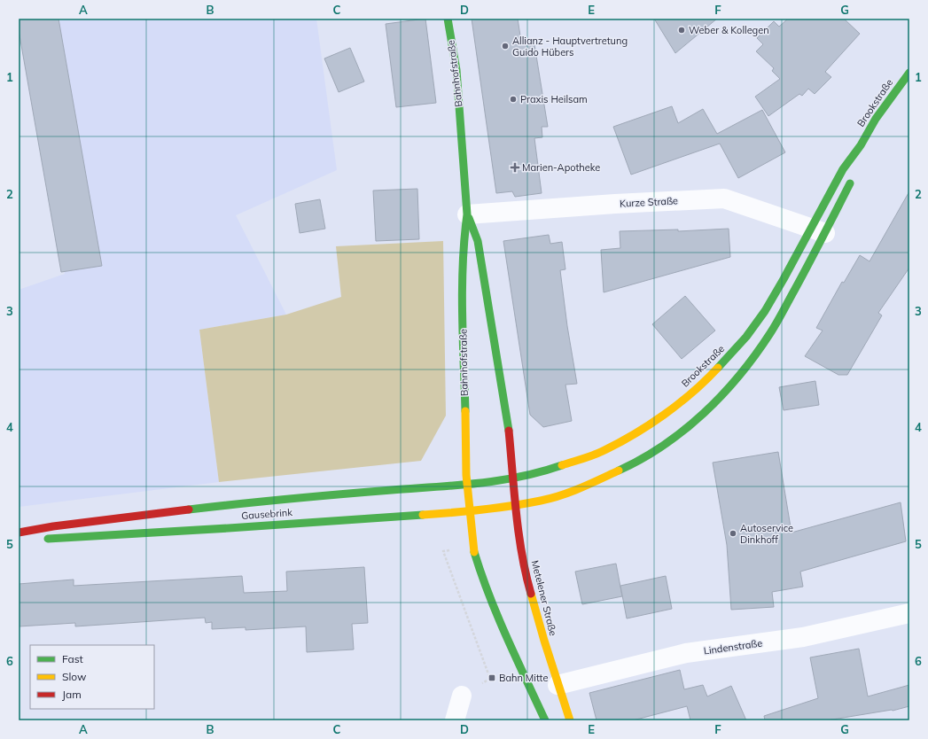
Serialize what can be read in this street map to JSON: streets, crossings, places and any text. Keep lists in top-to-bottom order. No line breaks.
{"streets":{"main road":["Bahnhofstraße","Brookstraße","Gausebrink","Metelener Straße"],"street":["Kurze Straße","Lindenstraße"]},"crossings":[["Bahnhofstraße","Brookstraße"],["Bahnhofstraße","Kurze Straße"],["Bahnhofstraße","Gausebrink"],["Bahnhofstraße","Metelener Straße"],["Brookstraße","Kurze Straße"],["Brookstraße","Gausebrink"],["Brookstraße","Metelener Straße"],["Gausebrink","Metelener Straße"],["Metelener Straße","Lindenstraße"]],"places":{"other":["Weber & Kollegen","Allianz - Hauptvertretung Guido Hübers","Praxis Heilsam","Autoservice Dinkhoff"],"health":["Marien-Apotheke"],"transit":["Bahn Mitte"]},"legend":["Fast","Slow","Jam"],"grid":{"columns":["A","B","C","D","E","F","G"],"rows":["1","2","3","4","5","6"]}}
